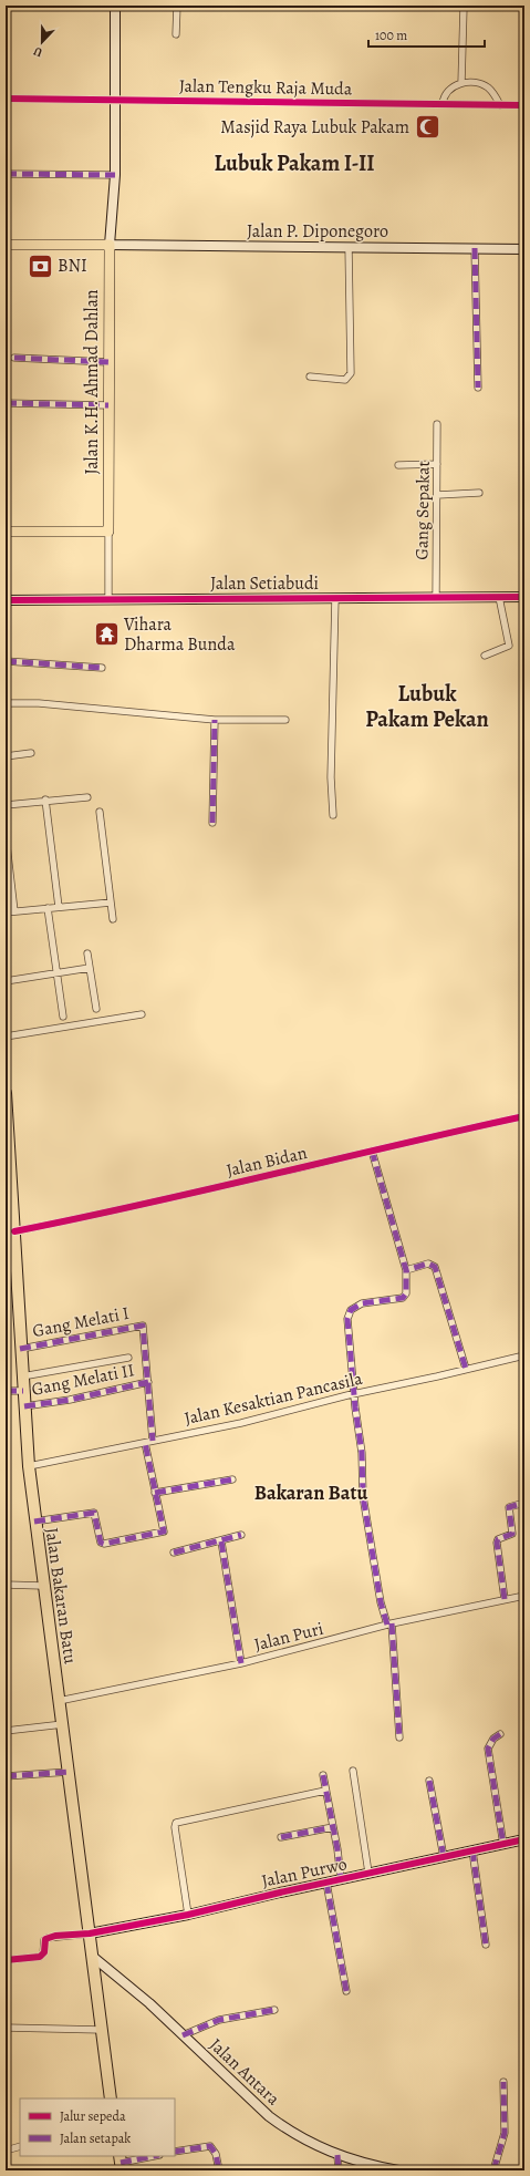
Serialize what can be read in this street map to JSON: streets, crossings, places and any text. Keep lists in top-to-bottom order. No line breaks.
{"streets":{"highway":["Jalan Bakaran Batu"],"main road":["Jalan K.H. Ahmad Dahlan"],"street":["Jalan Tengku Raja Muda","Jalan P. Diponegoro","Gang Sepakat","Jalan Setiabudi","Jalan Bidan","Gang Melati I","Gang Melati II","Jalan Kesaktian Pancasila","Jalan Puri","Jalan Purwo","Jalan Antara"]},"crossings":[["Jalan Tengku Raja Muda","Jalan K.H. Ahmad Dahlan"],["Jalan P. Diponegoro","Jalan K.H. Ahmad Dahlan"],["Jalan K.H. Ahmad Dahlan","Jalan Setiabudi"],["Gang Sepakat","Jalan Setiabudi"],["Jalan Bidan","Jalan Bakaran Batu"],["Gang Melati I","Gang Melati II"],["Gang Melati I","Jalan Bakaran Batu"],["Gang Melati II","Jalan Bakaran Batu"],["Jalan Kesaktian Pancasila","Jalan Bakaran Batu"],["Jalan Bakaran Batu","Jalan Puri"],["Jalan Bakaran Batu","Jalan Purwo"],["Jalan Bakaran Batu","Jalan Antara"]],"districts":["Lubuk Pakam I-II","Lubuk Pakam Pekan","Bakaran Batu"],"places":{"mosque":["Masjid Raya Lubuk Pakam"],"bank":["BNI"],"temple":["Vihara Dharma Bunda"]},"legend":["Jalur sepeda","Jalan setapak"],"scale_bar":"100 m","north":"bottom"}
